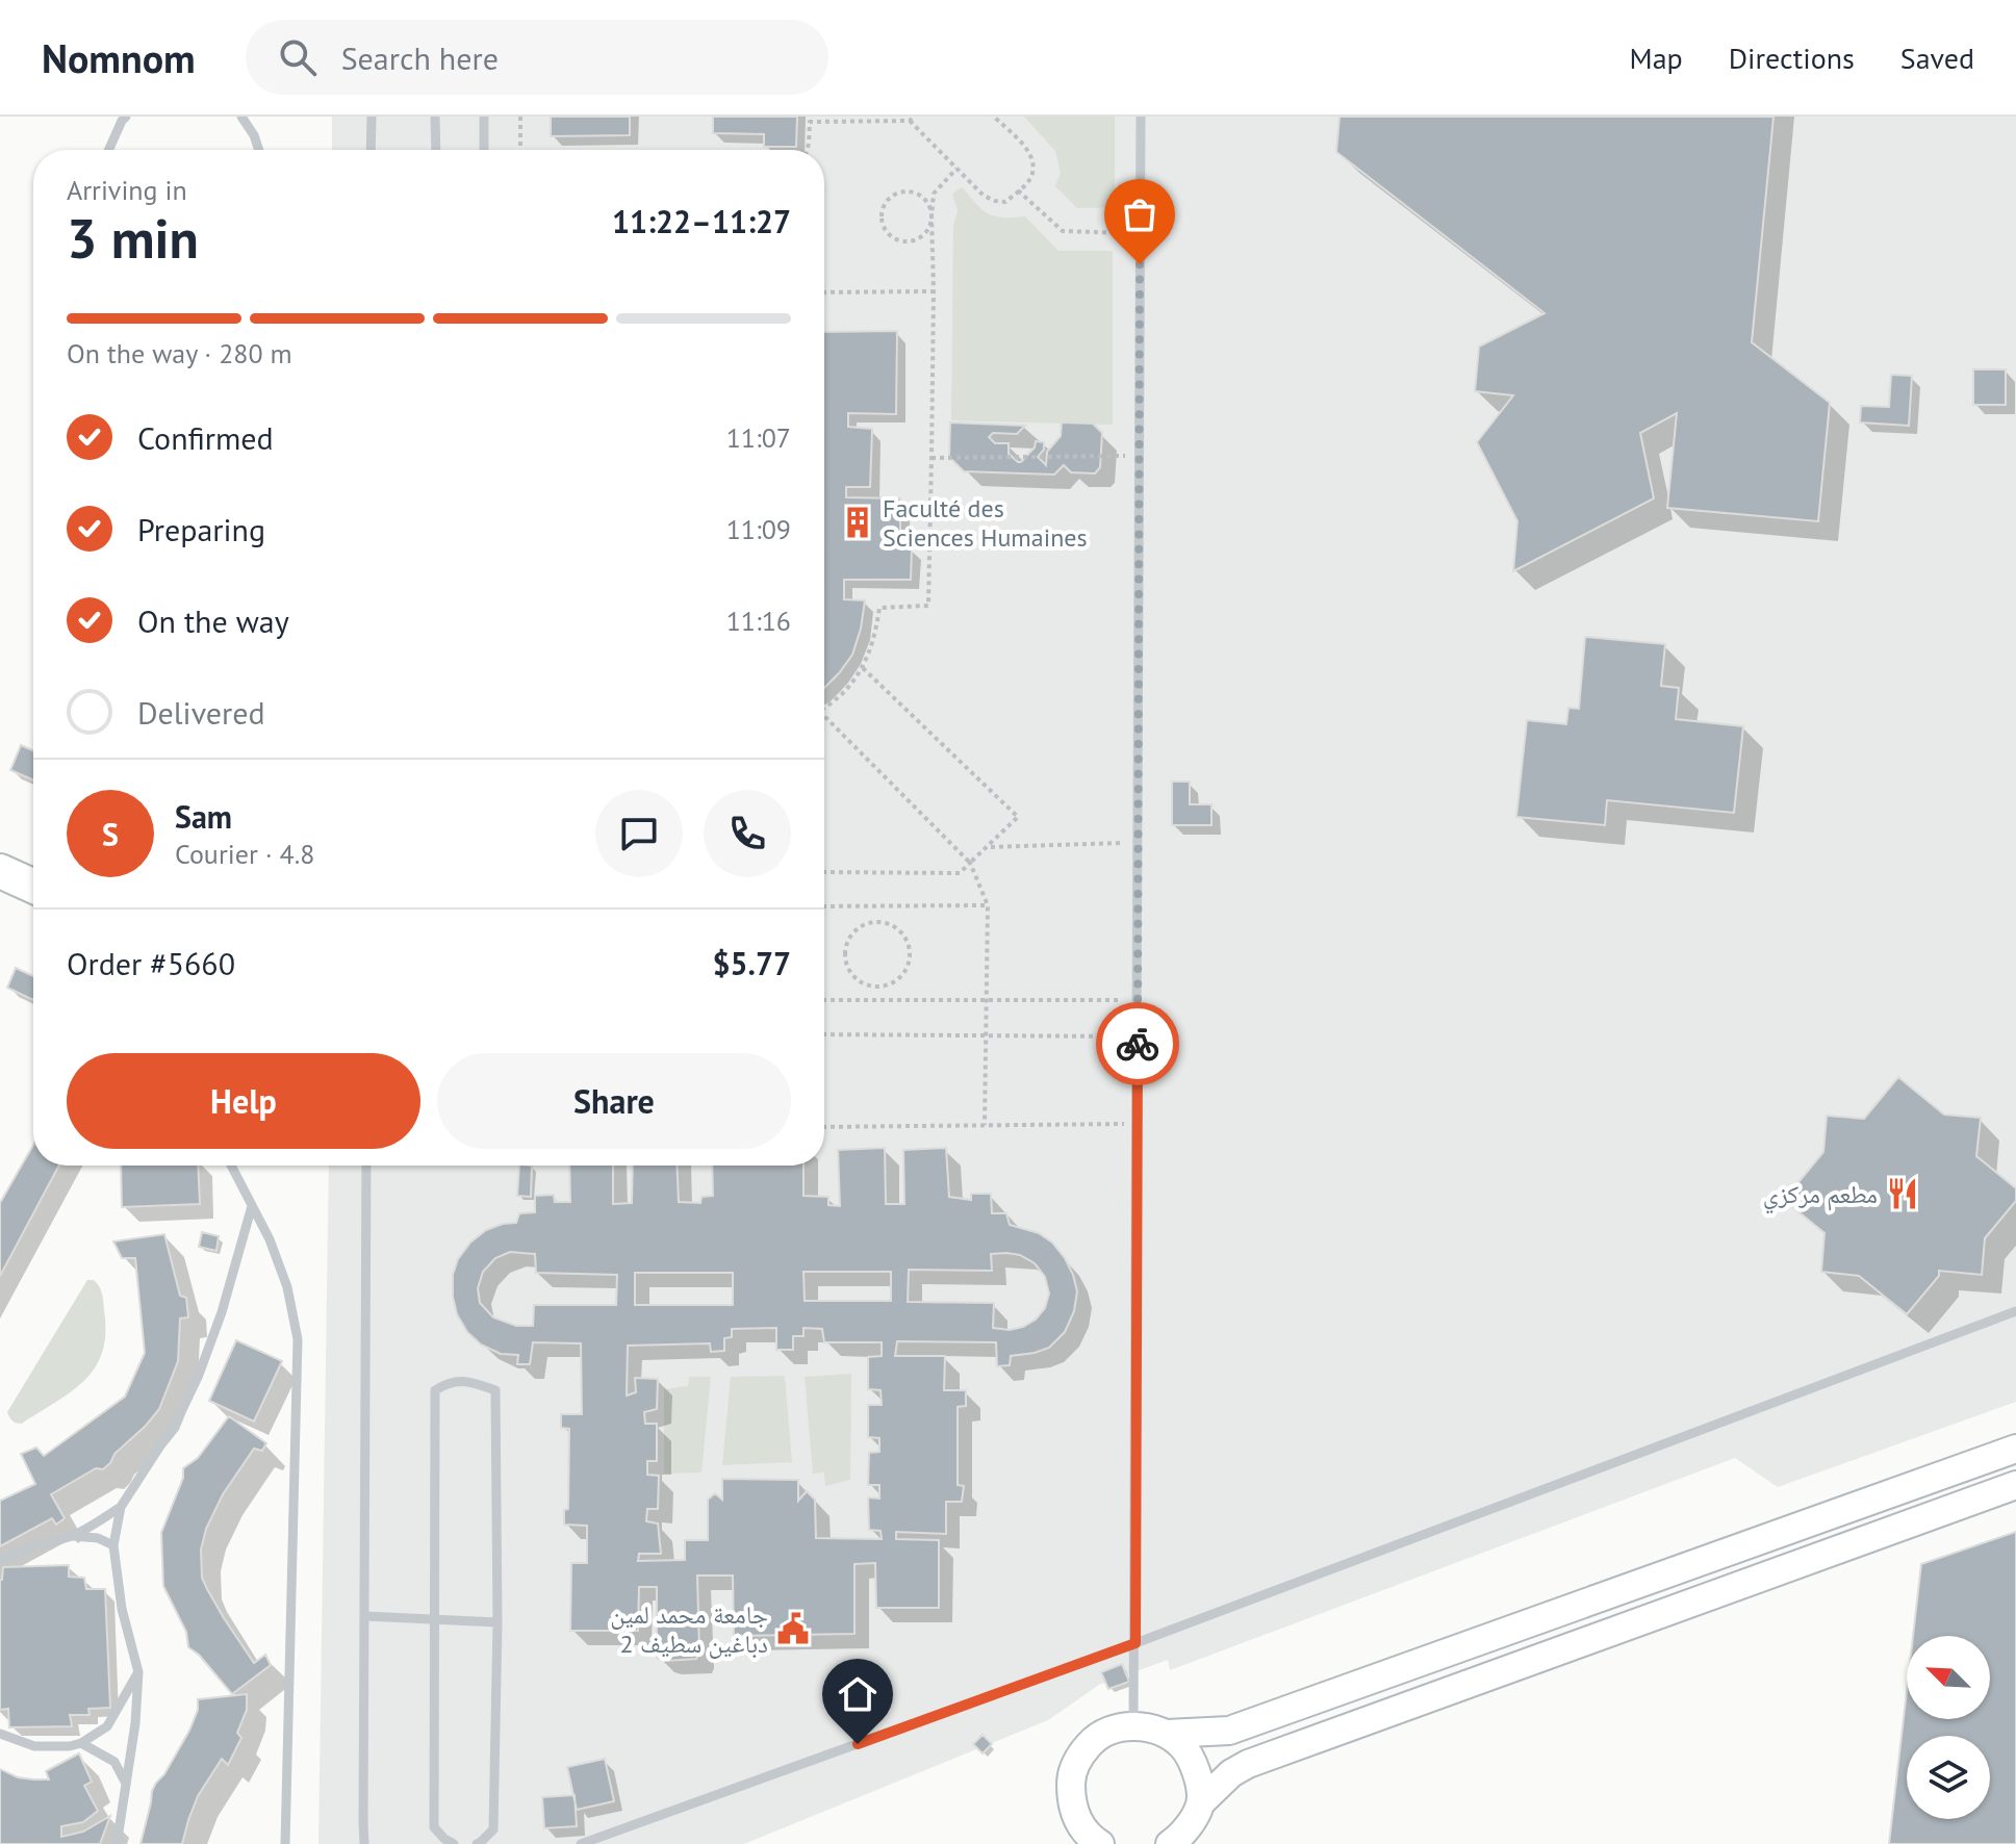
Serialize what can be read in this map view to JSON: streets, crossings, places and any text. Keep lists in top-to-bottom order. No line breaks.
{"places":{"building":["Faculté des Sciences Humaines"],"restaurant":["مطعم مركزي"],"public building":["جامعة محمد لمين دباغين سطيف 2"]},"north":"top left","page":{"header":"Nomnom","search":"Search here","nav":["Map","Directions","Saved"],"heading":["3 min","Arriving in","11:22–11:27"],"panel":["Sam","Courier · 4.8","Order #5660","$5.77"],"bar":"On the way · 280 m","list":[["Confirmed","11:07"],["Preparing","11:09"],["On the way","11:16"],"Delivered"],"round":"S","buttons":["Help","Share"]}}
